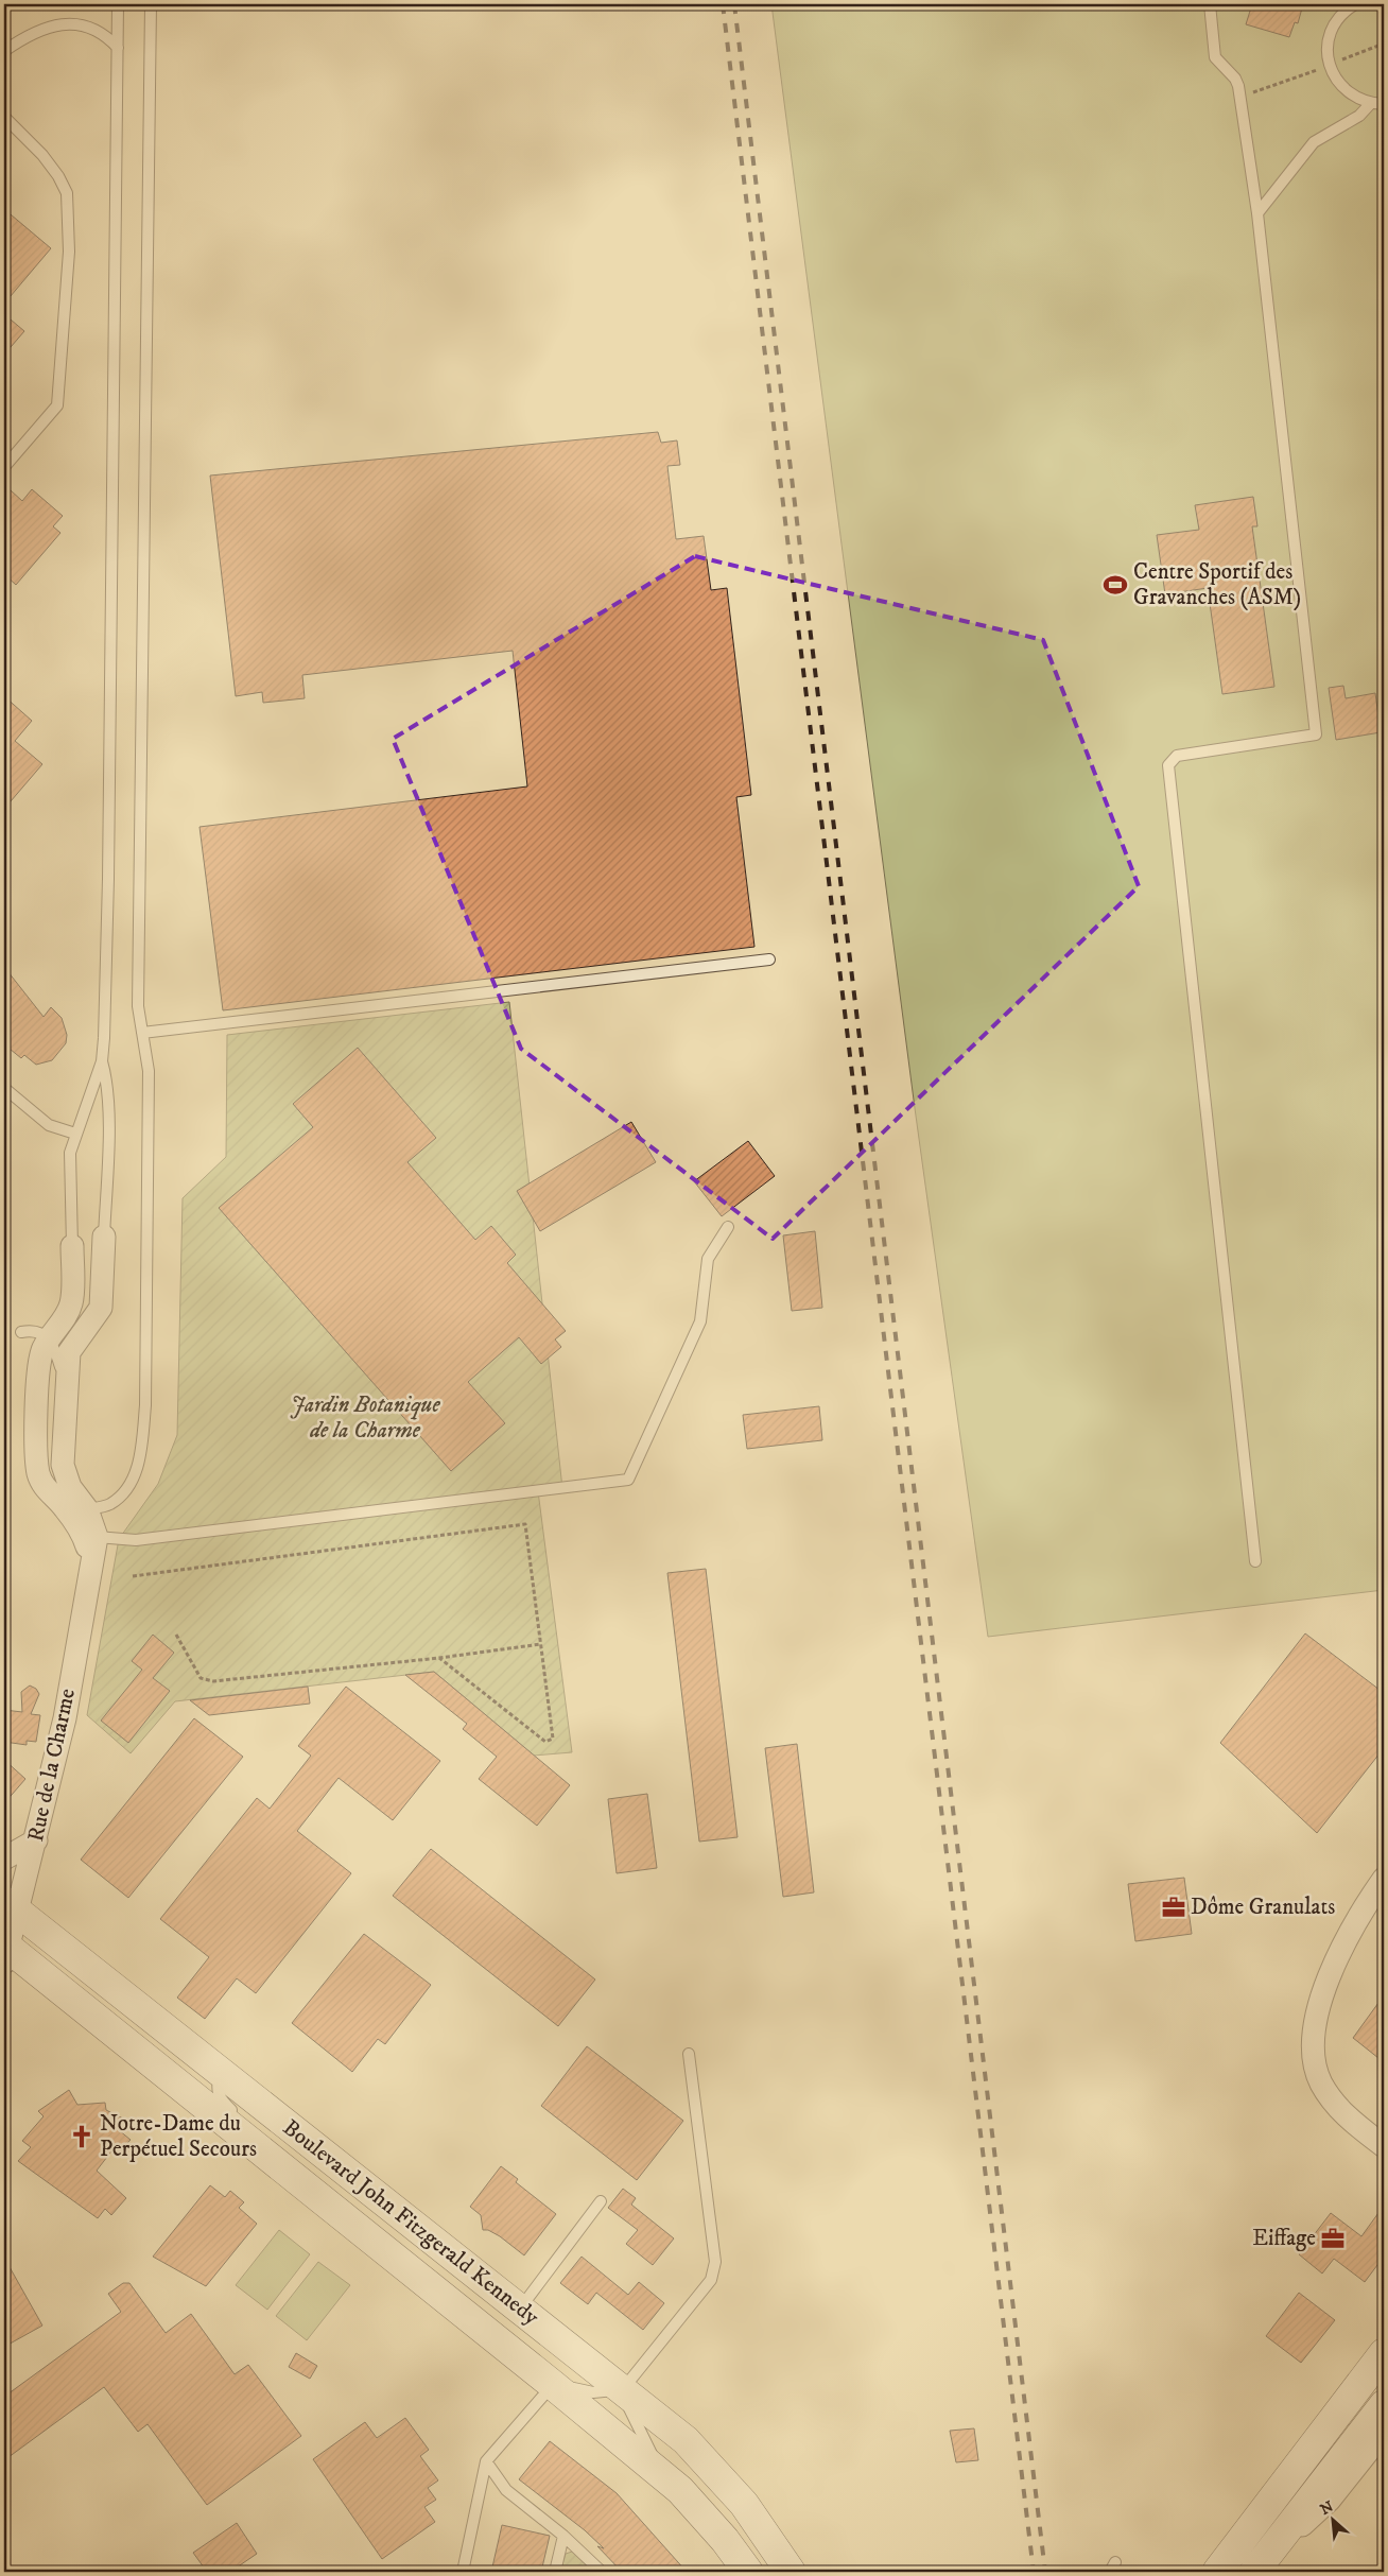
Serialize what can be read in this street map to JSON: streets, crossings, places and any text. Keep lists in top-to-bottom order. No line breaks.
{"streets":{"main road":["Boulevard John Fitzgerald Kennedy"],"street":["Rue de la Charme"]},"crossings":[["Rue de la Charme","Boulevard John Fitzgerald Kennedy"]],"parks":["Jardin Botanique de la Charme"],"places":{"sports":["Centre Sportif des Gravanches (ASM)"],"office":["Dôme Granulats","Eiffage"],"church":["Notre-Dame du Perpétuel Secours"]},"north":"top left"}
